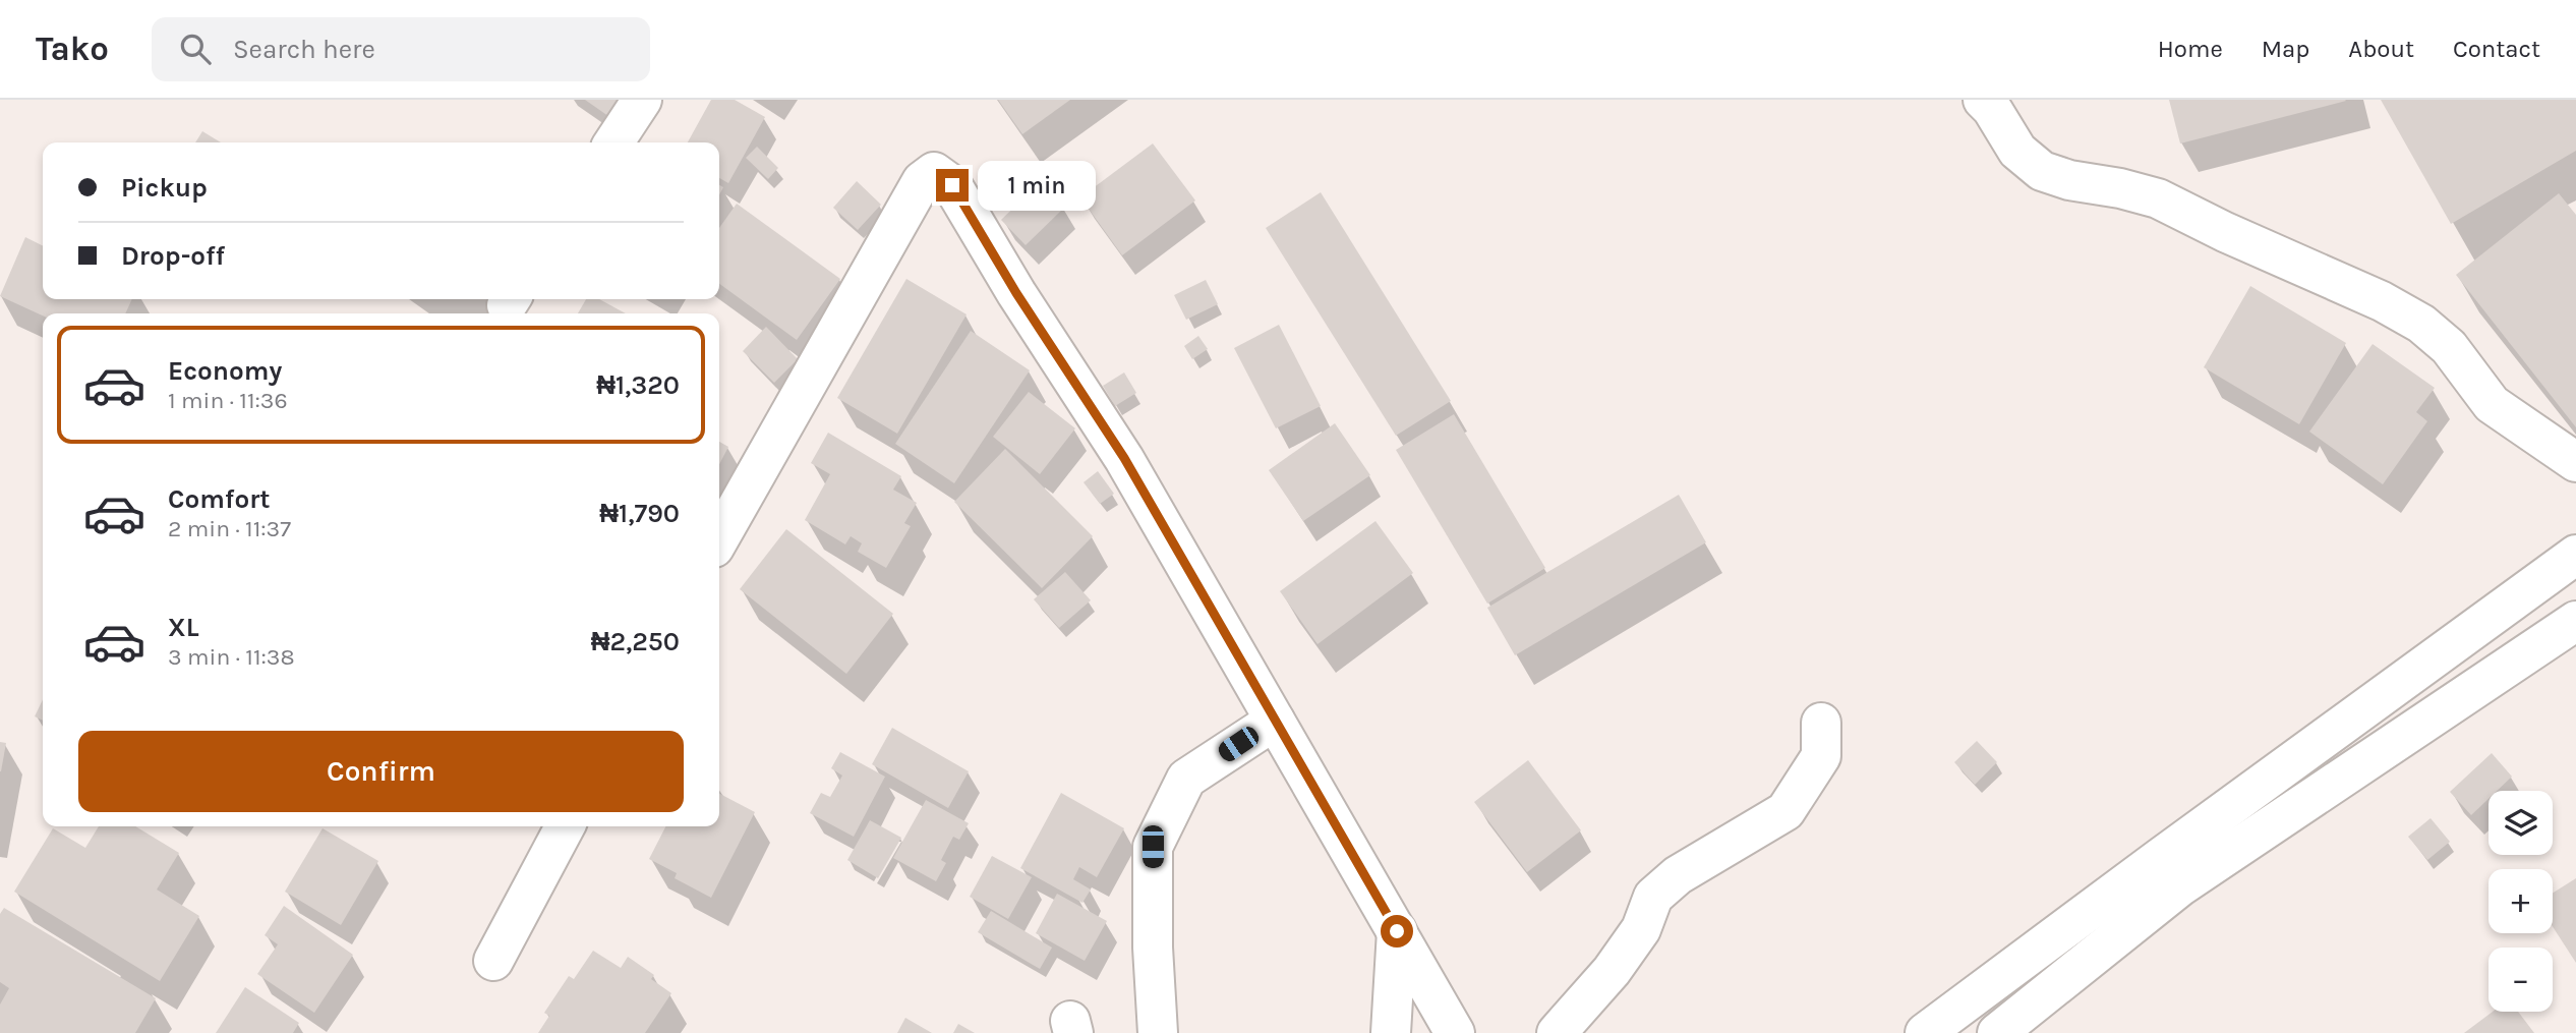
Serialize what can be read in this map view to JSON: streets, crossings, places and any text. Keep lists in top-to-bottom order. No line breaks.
{"page":{"header":"Tako","search":"Search here","nav":["Home","Map","About","Contact"],"banner":["Pickup","Drop-off"],"bubble":"1 min","list":[{"name":"Economy","note":"1 min · 11:36","value":"₦1,320"},{"name":"Comfort","note":"2 min · 11:37","value":"₦1,790"},{"name":"XL","note":"3 min · 11:38","value":"₦2,250"}],"buttons":"Confirm","map_buttons":["+","−"]}}
